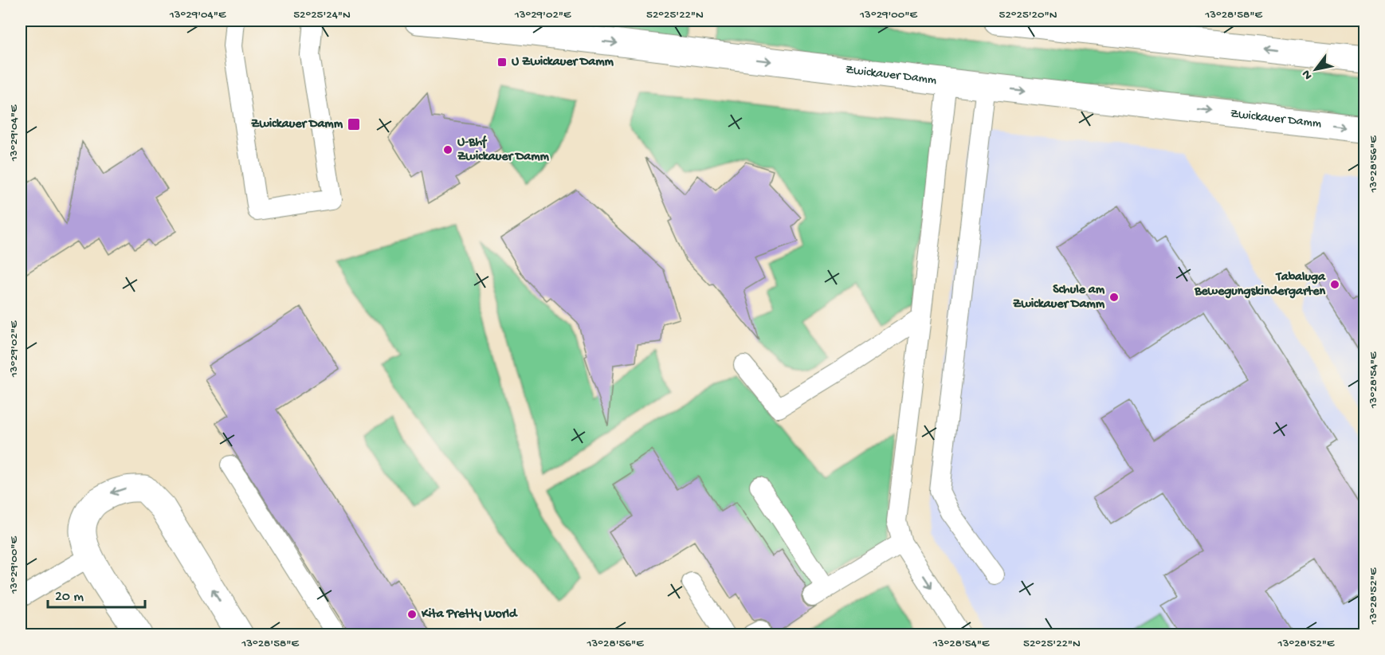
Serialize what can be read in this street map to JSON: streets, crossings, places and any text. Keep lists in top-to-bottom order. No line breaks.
{"streets":{"street":["Zwickauer Damm"]},"places":{"transit":["U Zwickauer Damm","Zwickauer Damm"],"other":["U-Bhf Zwickauer Damm","Tabaluga Bewegungskindergarten","Schule am Zwickauer Damm","Kita Pretty World"]},"scale_bar":"20 m","north":"bottom left","coordinates":["13°29'04\"E","52°25'24\"N","13°29'02\"E","52°25'22\"N","13°29'00\"E","52°25'20\"N","13°28'58\"E","13°28'56\"E","13°28'54\"E","13°28'52\"E"]}
